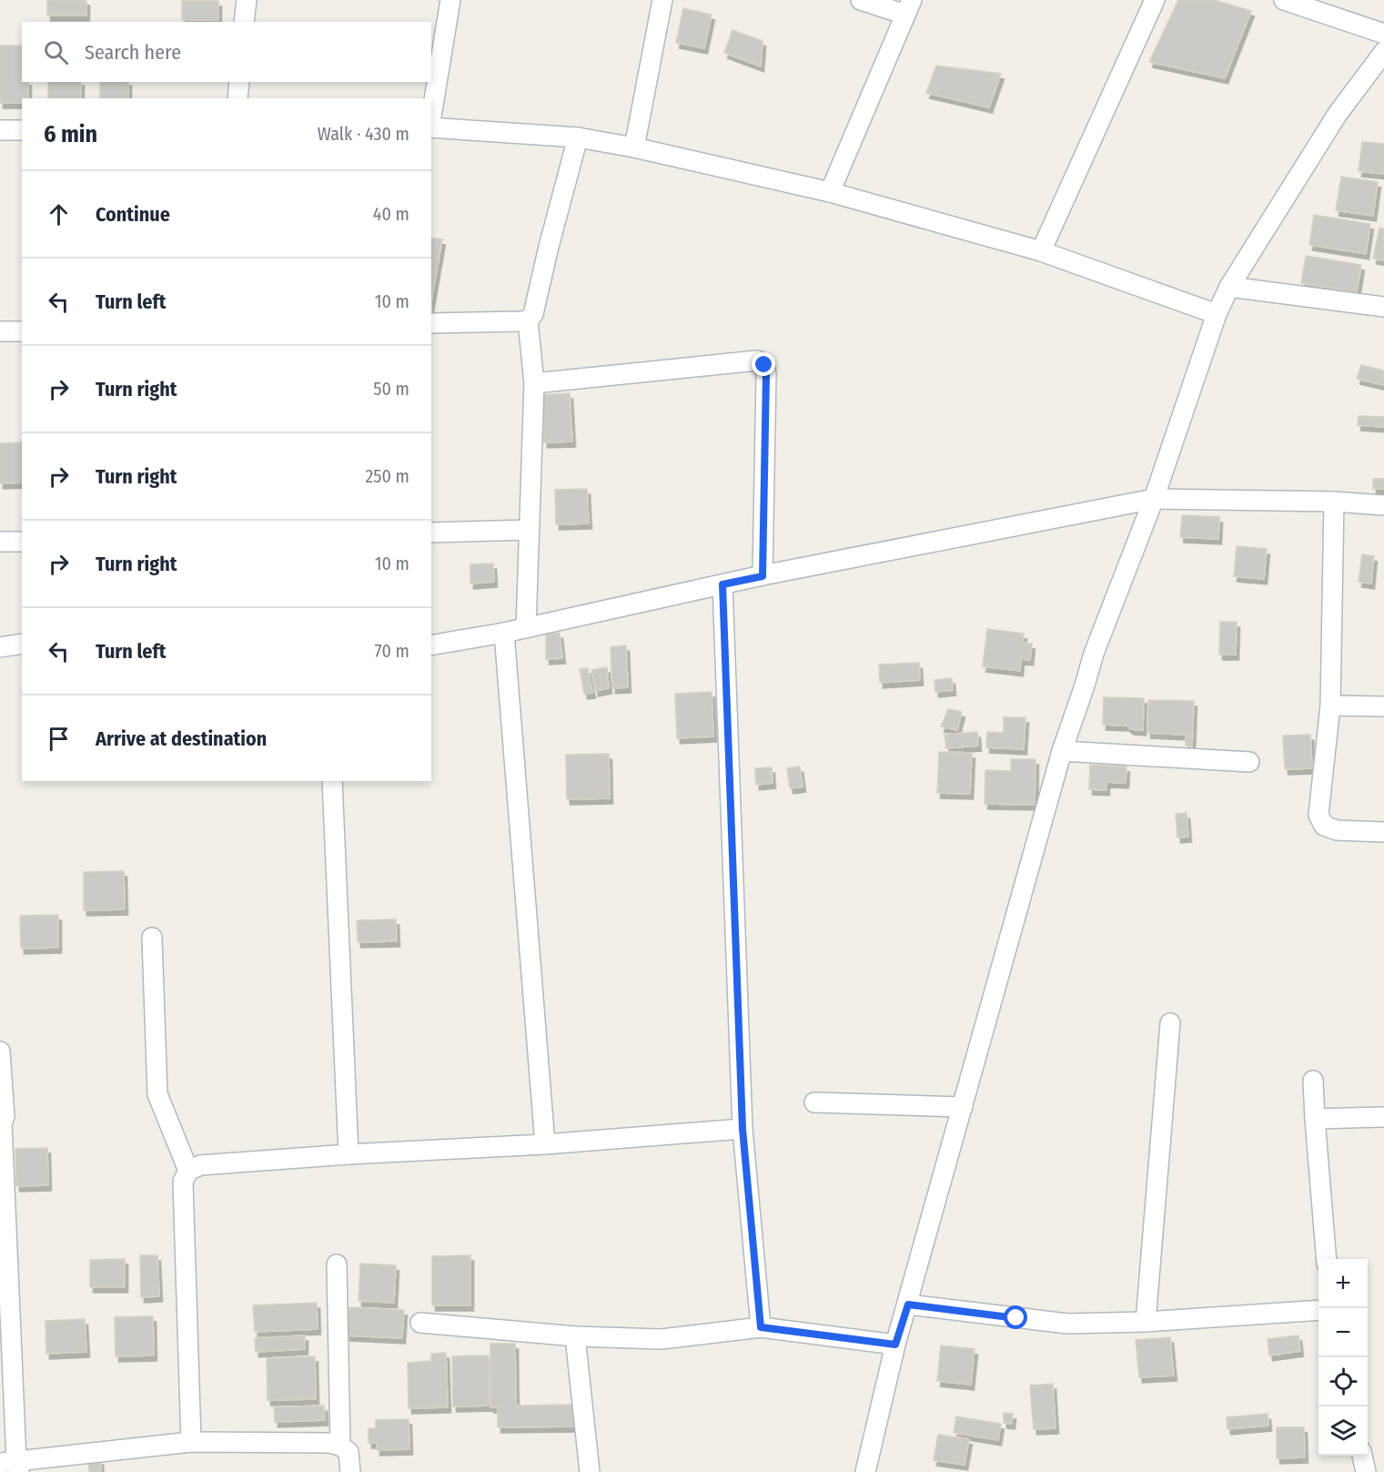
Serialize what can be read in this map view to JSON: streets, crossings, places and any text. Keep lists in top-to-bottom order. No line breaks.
{"page":{"search":"Search here","heading":["6 min","Walk · 430 m"],"list":[["Continue","40 m"],["Turn left","10 m"],["Turn right","50 m"],["Turn right","250 m"],["Turn right","10 m"],["Turn left","70 m"],"Arrive at destination"],"map_buttons":["+","−"]}}
